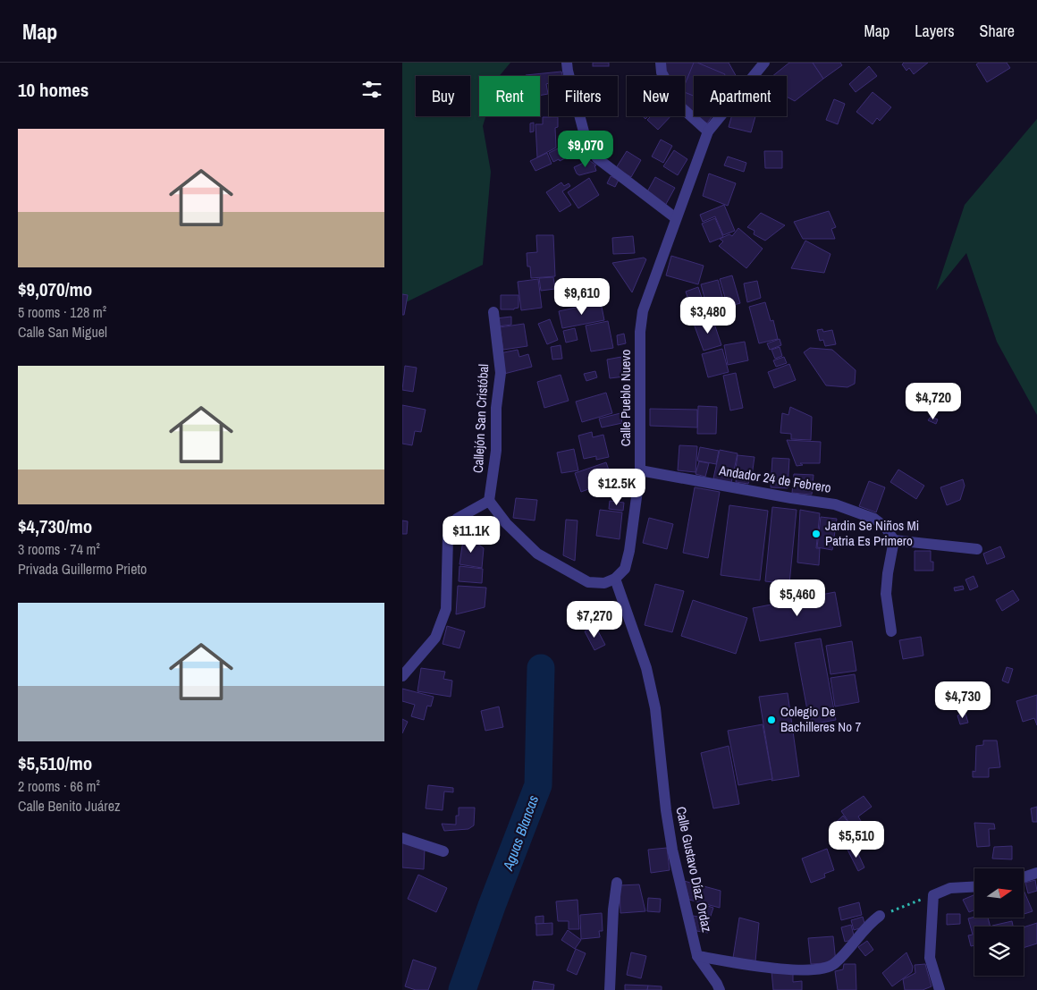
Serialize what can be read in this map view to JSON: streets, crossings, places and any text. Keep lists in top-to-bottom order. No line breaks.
{"streets":{"street":["Calle Pueblo Nuevo","Callejón San Cristóbal","Andador 24 de Febrero","Calle Gustavo Díaz Ordaz"]},"crossings":[["Calle Pueblo Nuevo","Andador 24 de Febrero"],["Calle Pueblo Nuevo","Calle Gustavo Díaz Ordaz"]],"water":["Aguas Blancas"],"places":["Jardin Se Niños Mi Patria Es Primero","Colegio De Bachilleres No 7"],"north":"right","page":{"header":"Map","nav":["Map","Layers","Share"],"heading":"10 homes","chip":["Buy","Rent","Filters","New","Apartment"],"list":[{"name":"$9,070/mo","note":"5 rooms · 128 m² · Calle San Miguel"},{"name":"$4,730/mo","note":"3 rooms · 74 m² · Privada Guillermo Prieto"},{"name":"$5,510/mo","note":"2 rooms · 66 m² · Calle Benito Juárez"}],"price":["$9,070","$9,610","$3,480","$4,720","$12.5K","$11.1K","$5,460","$7,270","$4,730","$5,510"]}}
